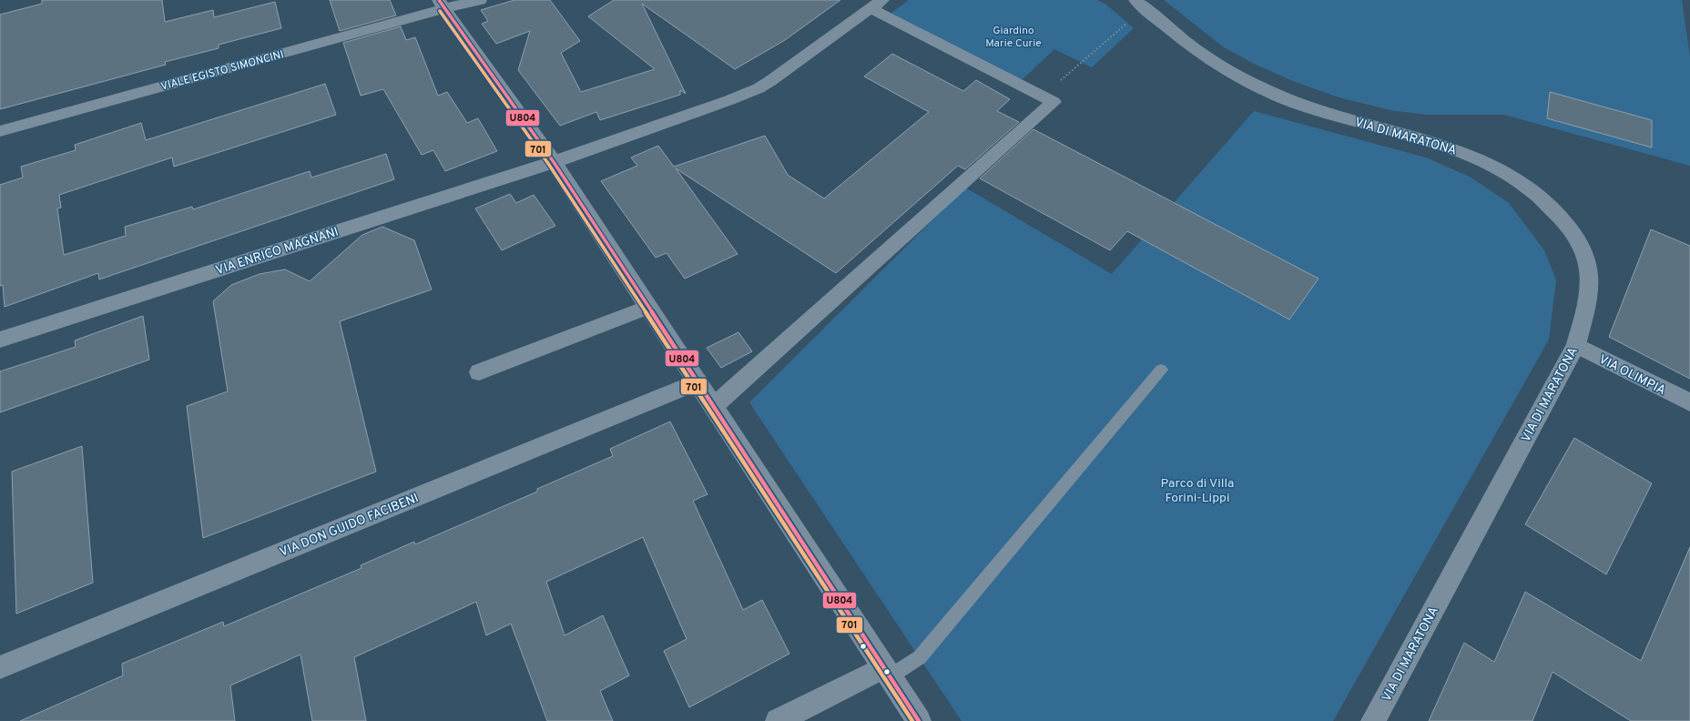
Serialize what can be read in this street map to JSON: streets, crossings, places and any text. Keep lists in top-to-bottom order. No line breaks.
{"streets":{"main road":["VIA DI MARATONA"],"street":["VIALE EGISTO SIMONCINI","VIA ENRICO MAGNANI","VIA OLIMPIA","VIA DON GUIDO FACIBENI"]},"crossings":[["VIA DI MARATONA","VIA OLIMPIA"]],"parks":["Giardino Marie Curie","Parco di Villa Forini-Lippi"],"lines":["transit line U804","transit line 701"]}
